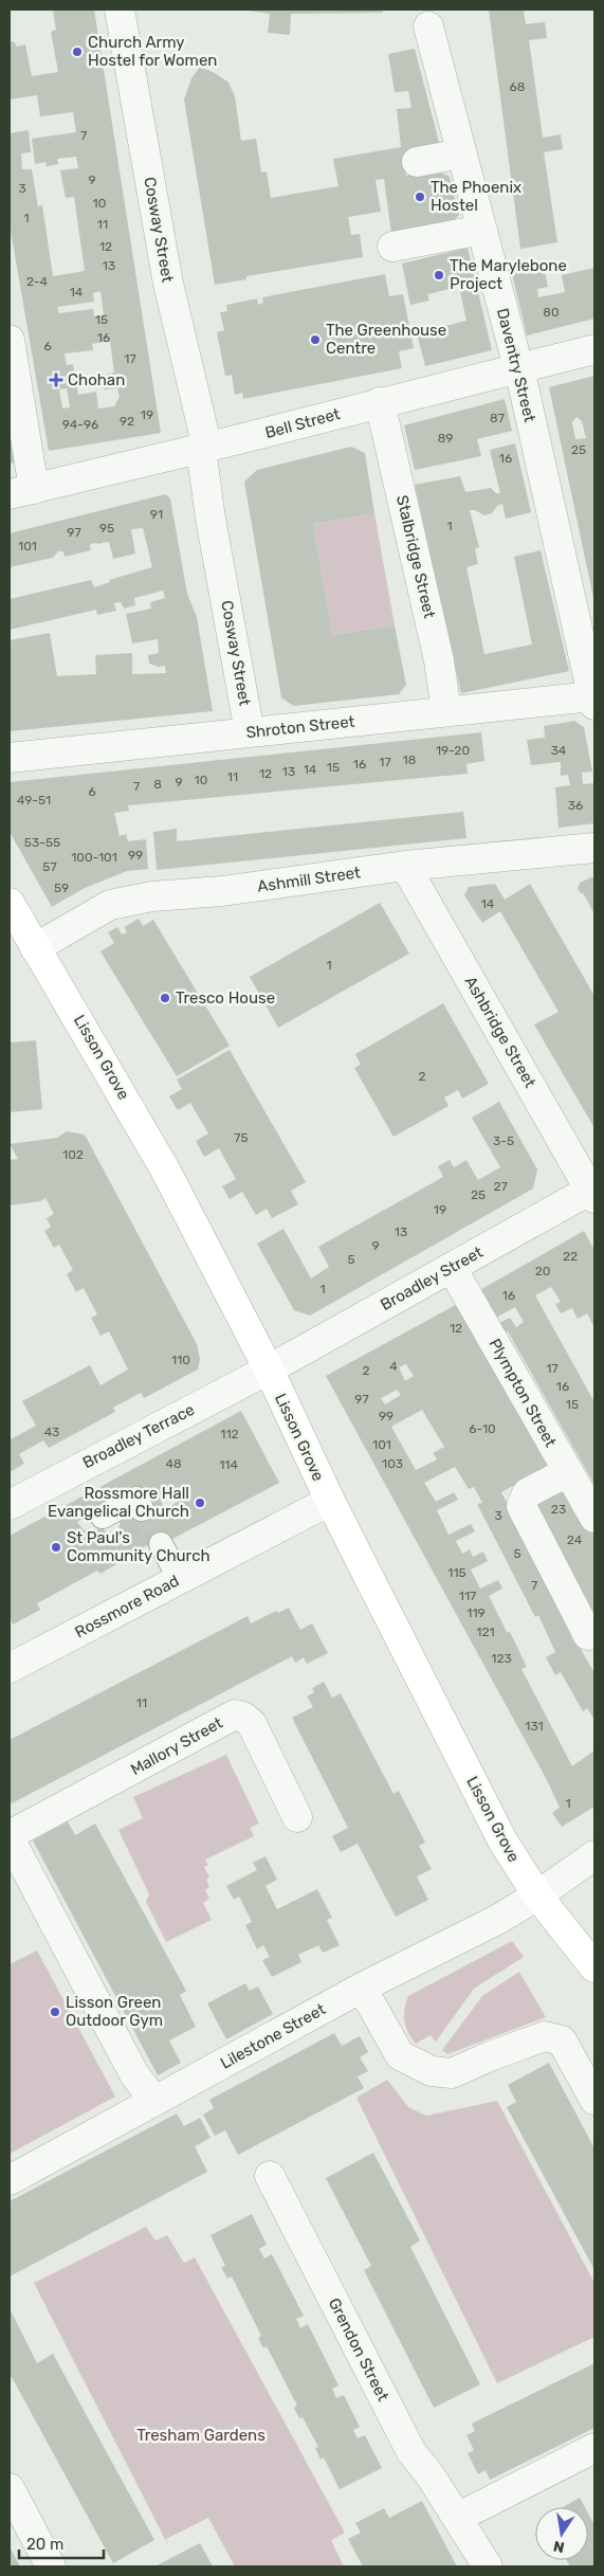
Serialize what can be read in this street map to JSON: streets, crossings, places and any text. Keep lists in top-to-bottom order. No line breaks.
{"streets":{"main road":["Lisson Grove"],"street":["Cosway Street","Daventry Street","Bell Street","Stalbridge Street","Shroton Street","Ashmill Street","Ashbridge Street","Broadley Street","Plympton Street","Broadley Terrace","Rossmore Road","Mallory Street","Lilestone Street","Grendon Street"]},"crossings":[["Cosway Street","Bell Street"],["Cosway Street","Shroton Street"],["Daventry Street","Bell Street"],["Daventry Street","Shroton Street"],["Bell Street","Stalbridge Street"],["Stalbridge Street","Shroton Street"],["Ashmill Street","Ashbridge Street"],["Ashmill Street","Lisson Grove"],["Ashbridge Street","Broadley Street"],["Lisson Grove","Broadley Street"],["Lisson Grove","Broadley Terrace"],["Lisson Grove","Rossmore Road"],["Lisson Grove","Lilestone Street"],["Broadley Street","Plympton Street"],["Broadley Street","Broadley Terrace"],["Mallory Street","Lilestone Street"]],"parks":["Tresham Gardens"],"places":{"other":["Church Army Hostel for Women","The Phoenix Hostel","The Marylebone Project","The Greenhouse Centre","Tresco House","Rossmore Hall Evangelical Church","St Paul's Community Church","Lisson Green Outdoor Gym"],"health":["Chohan"]},"house_numbers":["68","7","9","3","10","1","11","12","13","2-4","14","80","15","16","6","17","19","87","92","94-96","89","25","16","91","1","95","97","101","19-20","34","18","17","16","15","14","13","12","11","10","9","8","7","6","49-51","36","53-55","99","100-101","57","59","14","1","2","75","3-5","102","27","25","19","13","9","22","5","20","1","16","12","110","4","17","2","16","97","15","99","6-10","43","112","101","48","103","114","23","3","24","5","115","7","117","119","121","123","11","131","1"],"scale_bar":"20 m","north":"bottom"}
